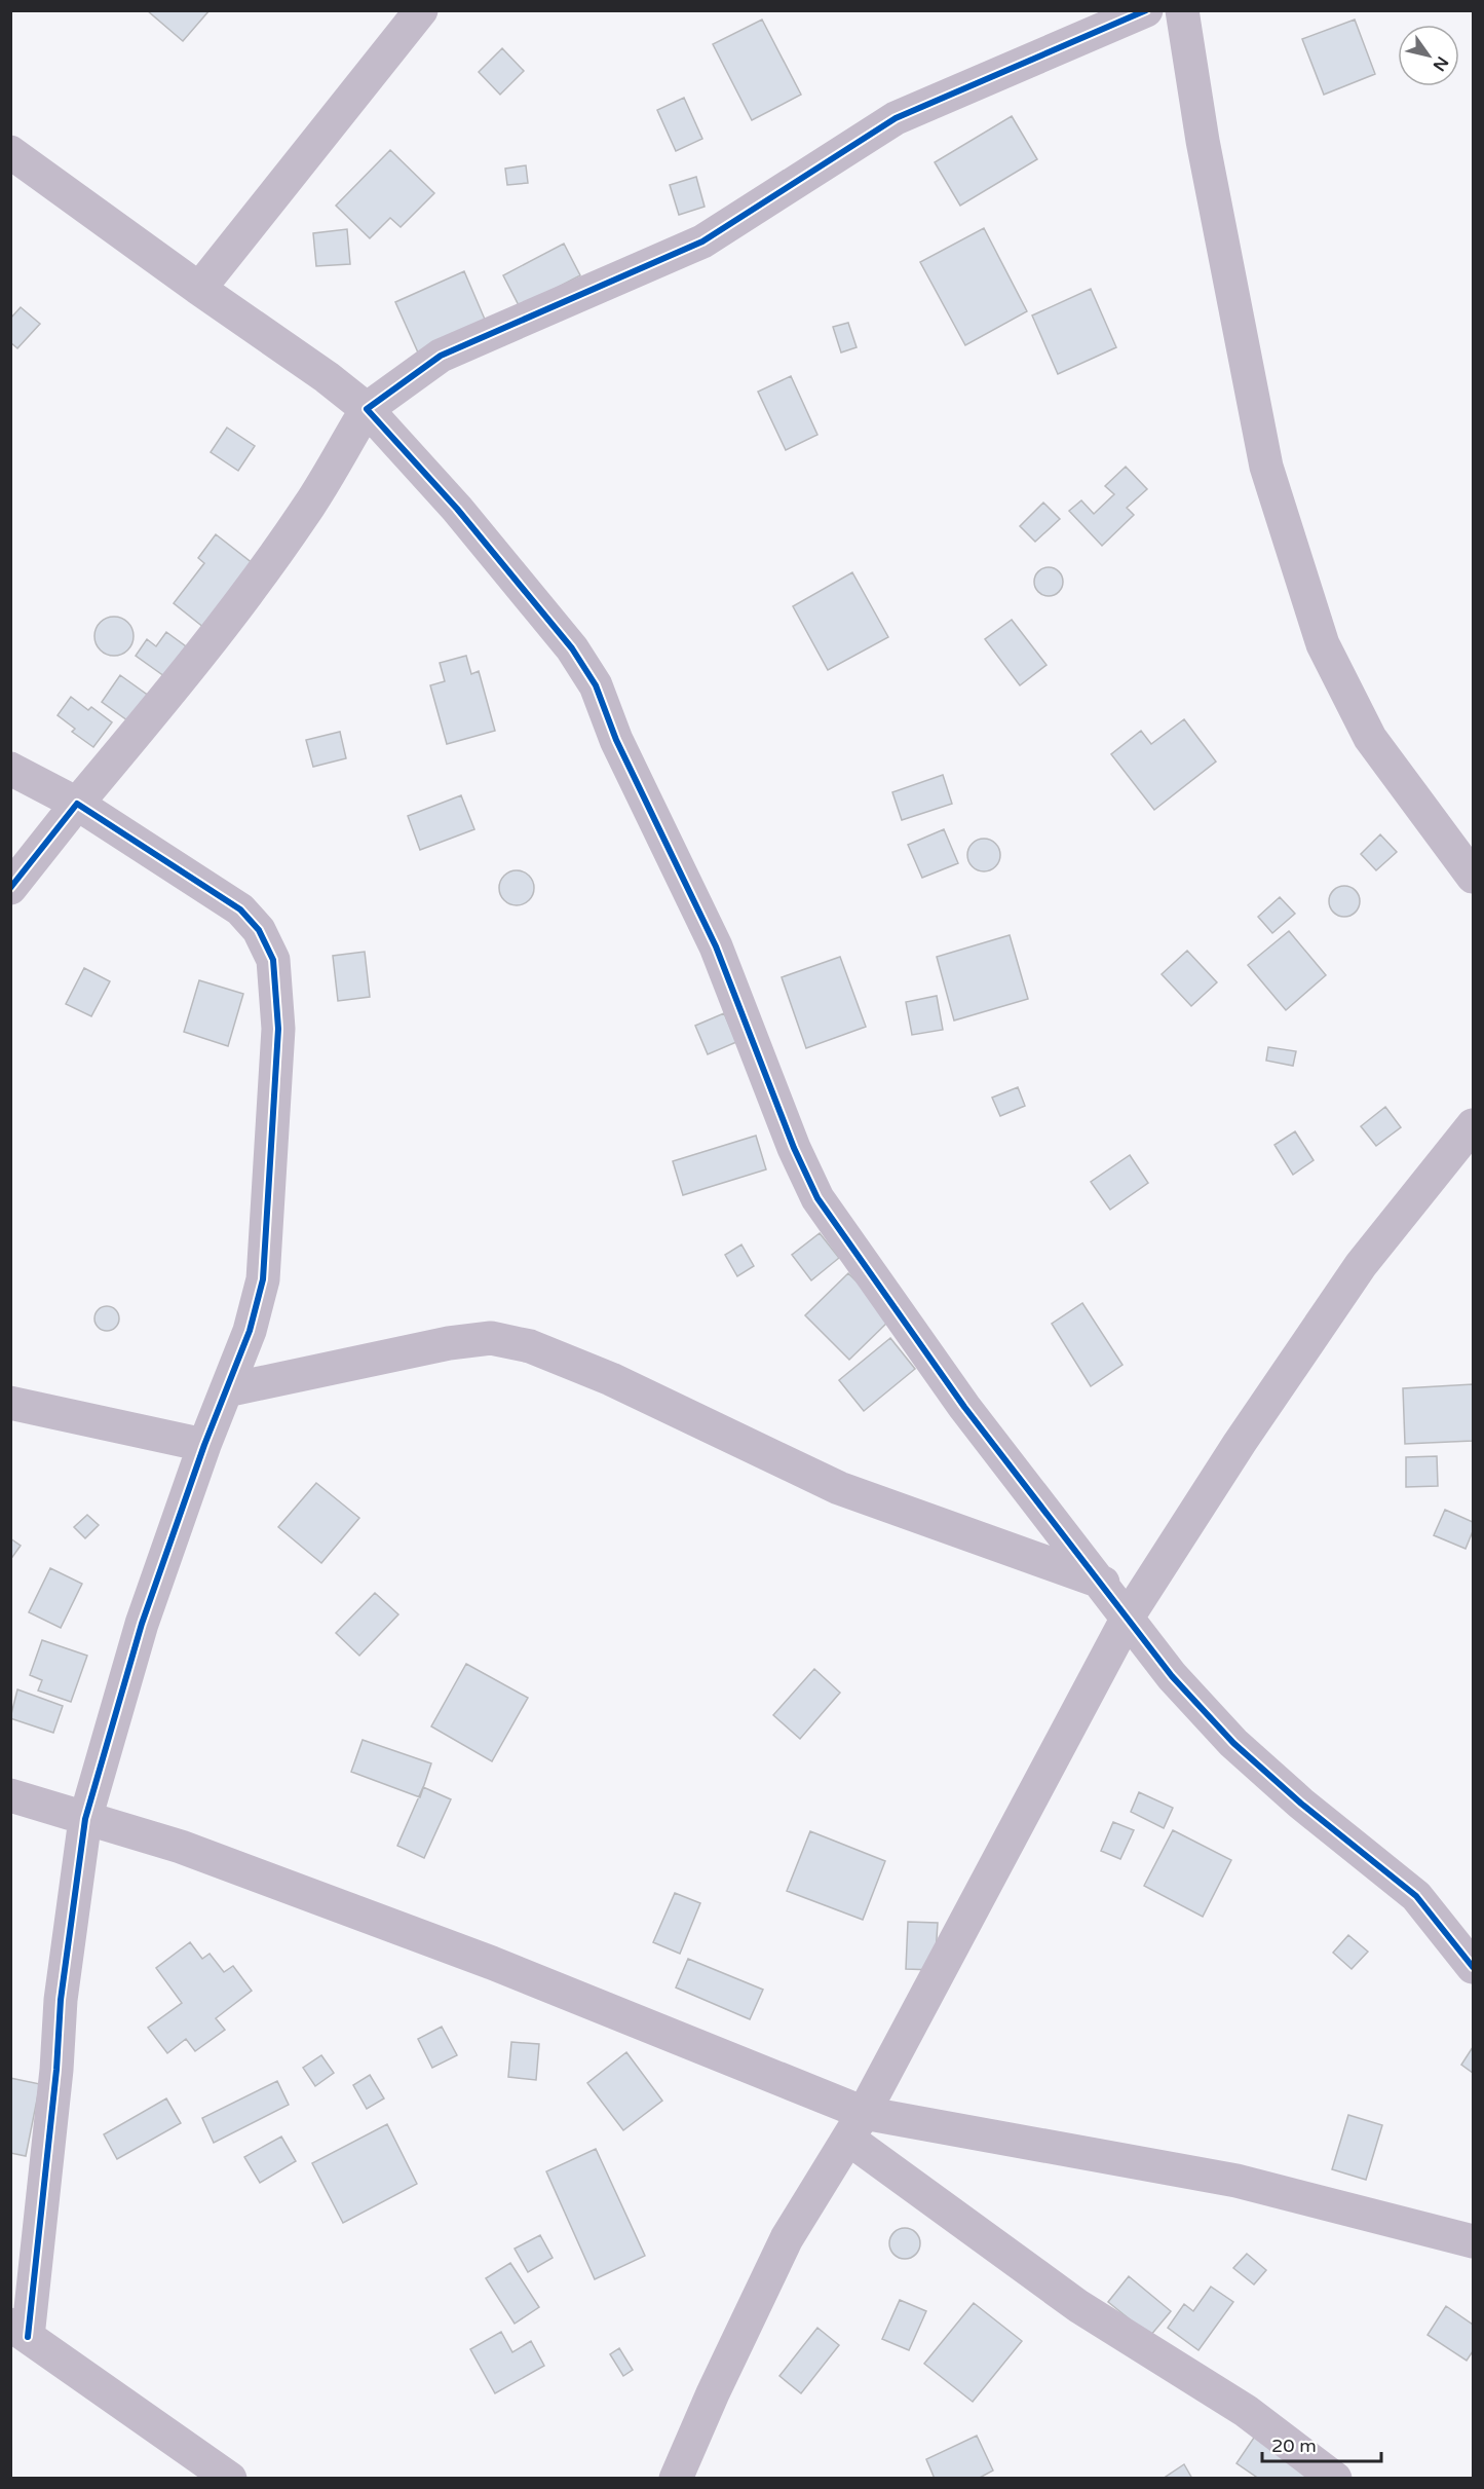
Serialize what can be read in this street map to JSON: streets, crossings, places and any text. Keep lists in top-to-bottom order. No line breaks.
{"scale_bar":"20 m","north":"bottom right"}
